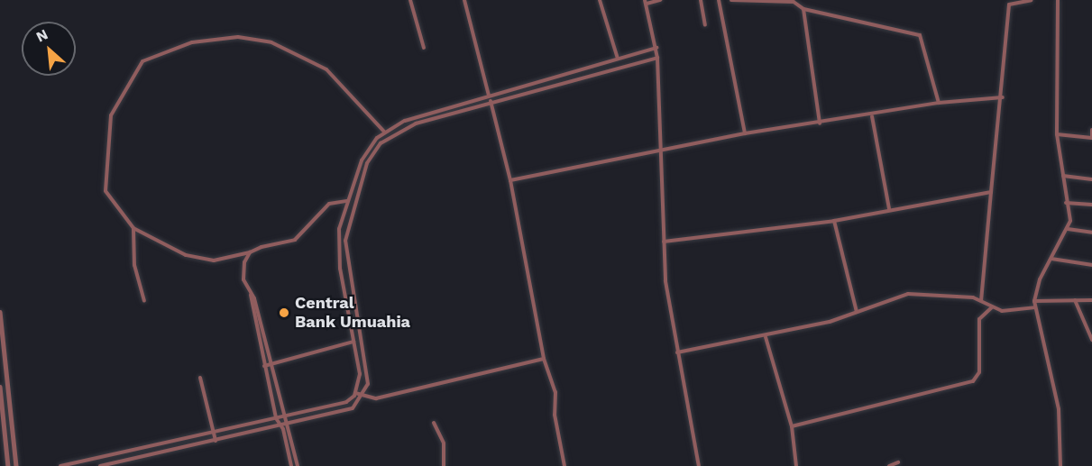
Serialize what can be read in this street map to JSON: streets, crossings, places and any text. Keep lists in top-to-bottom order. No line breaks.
{"places":["Central Bank Umuahia"],"north":"top left"}
